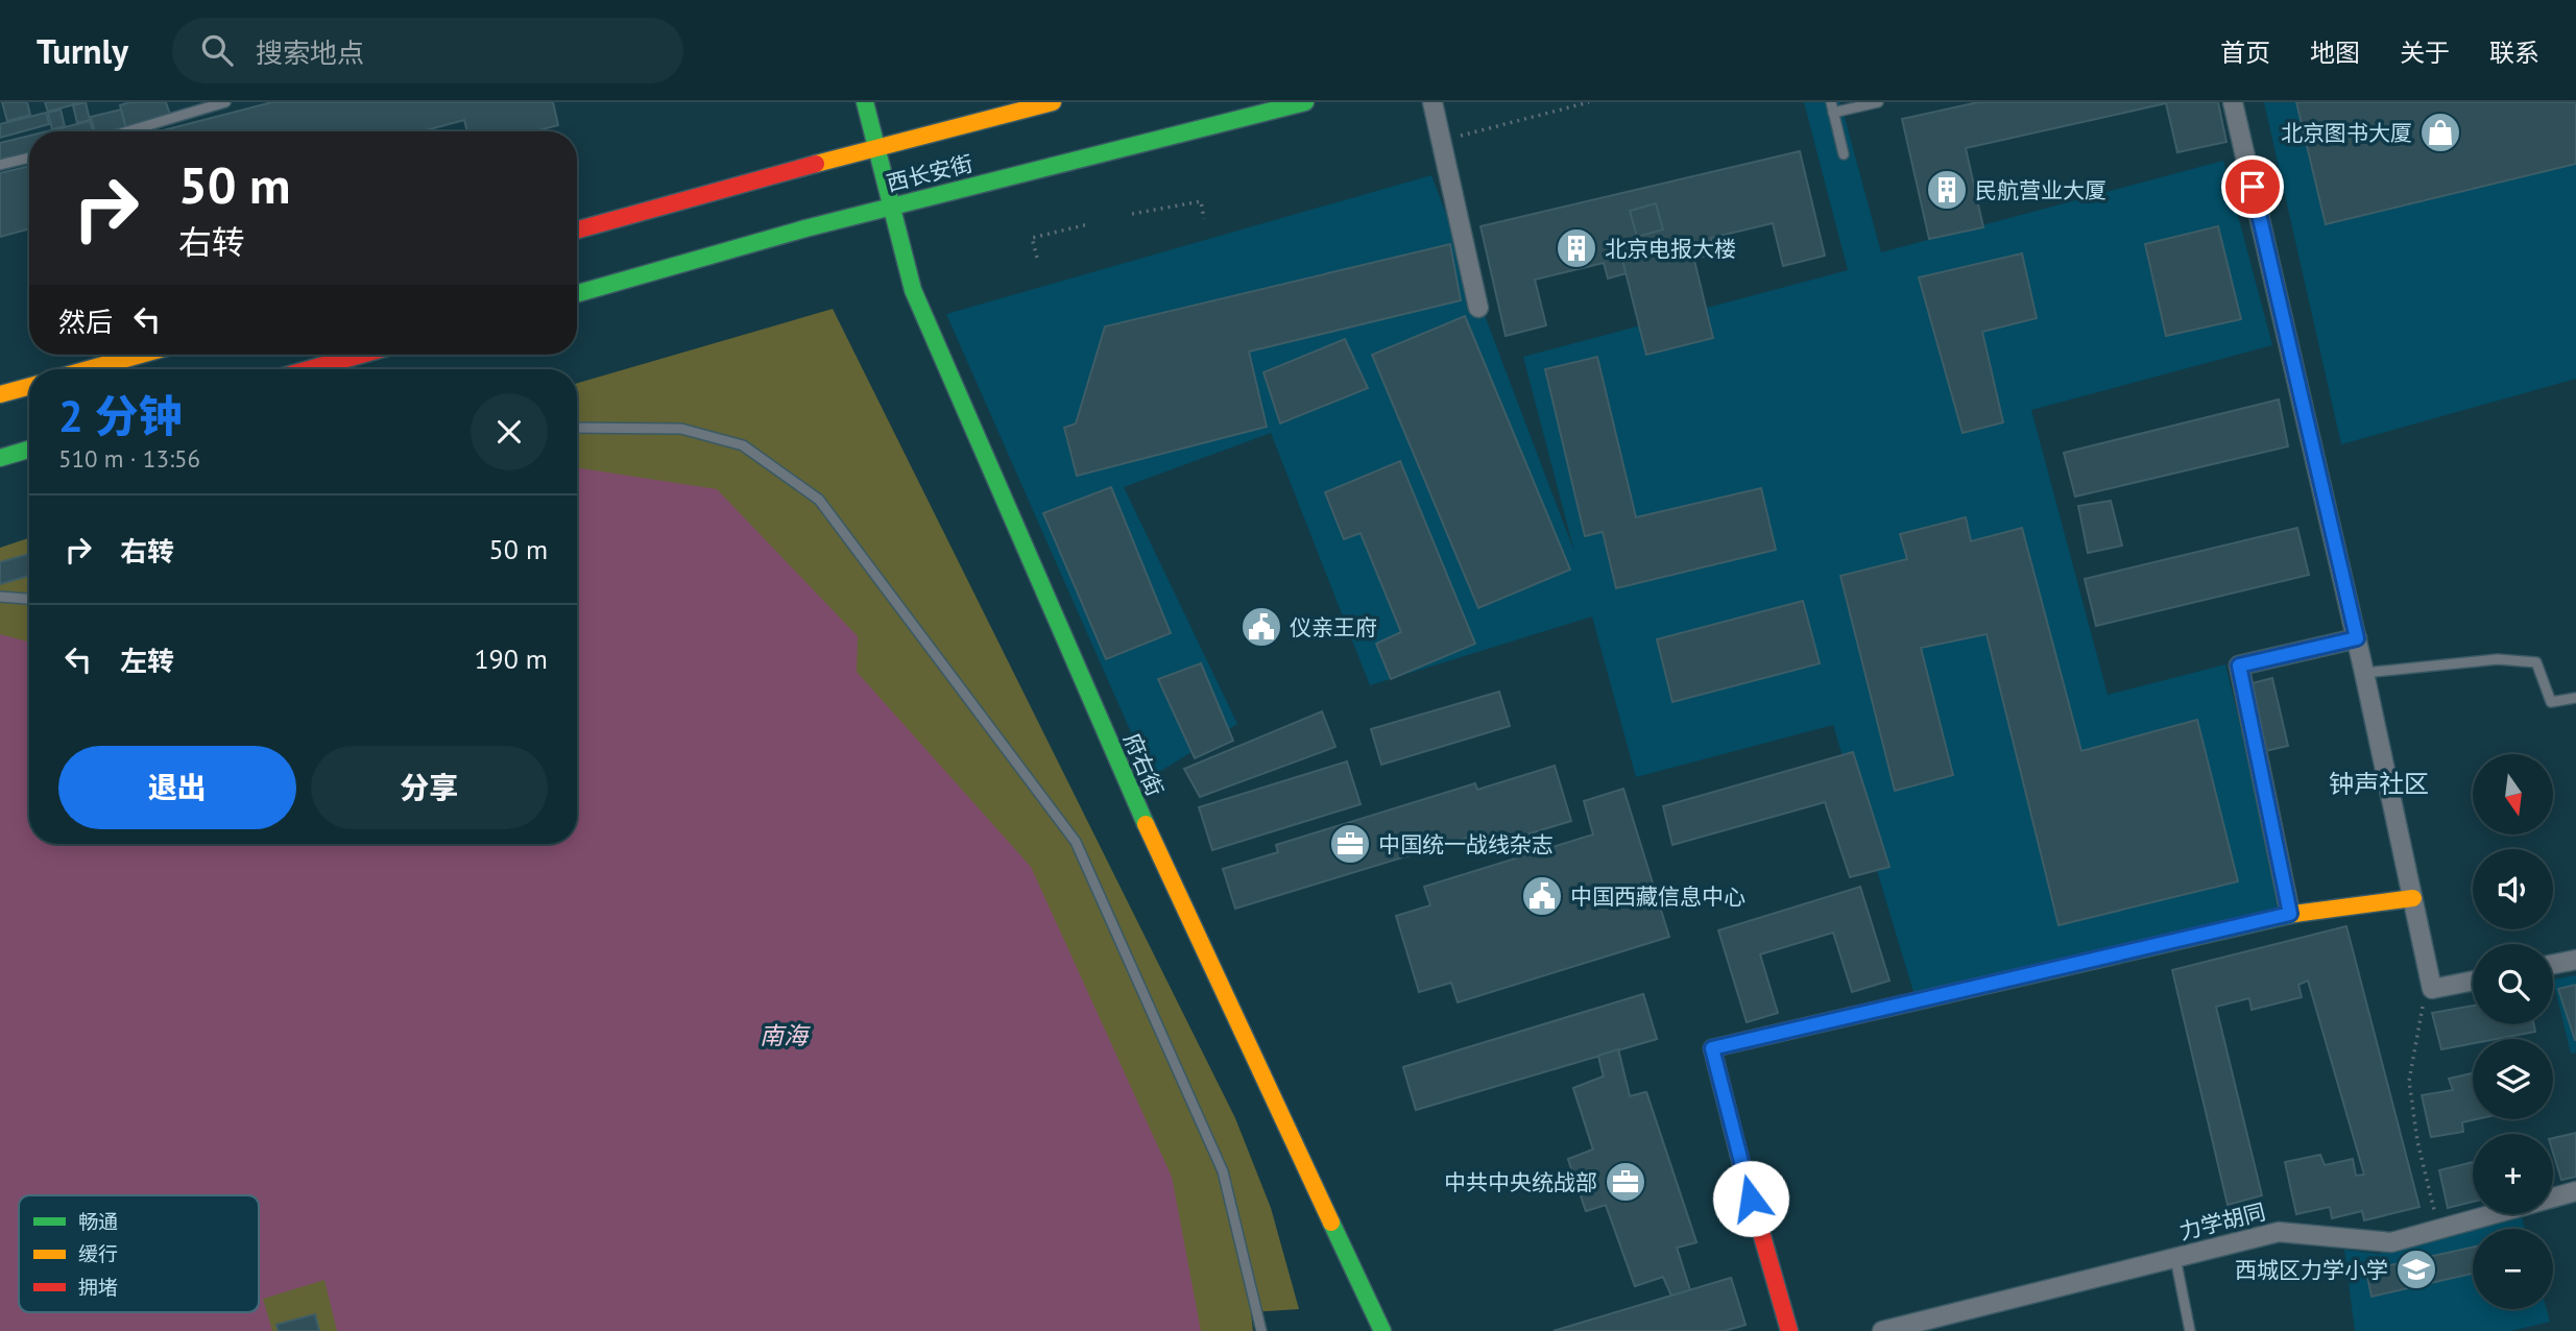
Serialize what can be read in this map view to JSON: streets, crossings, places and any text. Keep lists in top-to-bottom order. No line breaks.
{"streets":{"main road":["西长安街","府右街"],"street":["力学胡同"]},"crossings":[["西长安街","府右街"]],"districts":["钟声社区"],"water":["南海"],"places":{"shop":["北京图书大厦"],"building":["民航营业大厦","北京电报大楼"],"public building":["仪亲王府","中国西藏信息中心"],"office":["中国统一战线杂志","中共中央统战部"],"school or university":["西城区力学小学"]},"legend":["畅通","缓行","拥堵"],"north":"bottom","page":{"header":"Turnly","search":"搜索地点","nav":["首页","地图","关于","联系"],"turn":["50 m","右转"],"then":"然后","heading":["2 分钟","510 m · 13:56"],"list":[{"name":"右转","value":"50 m"},{"name":"左转","value":"190 m"}],"buttons":["退出","分享"],"map_buttons":["+","−"]}}
